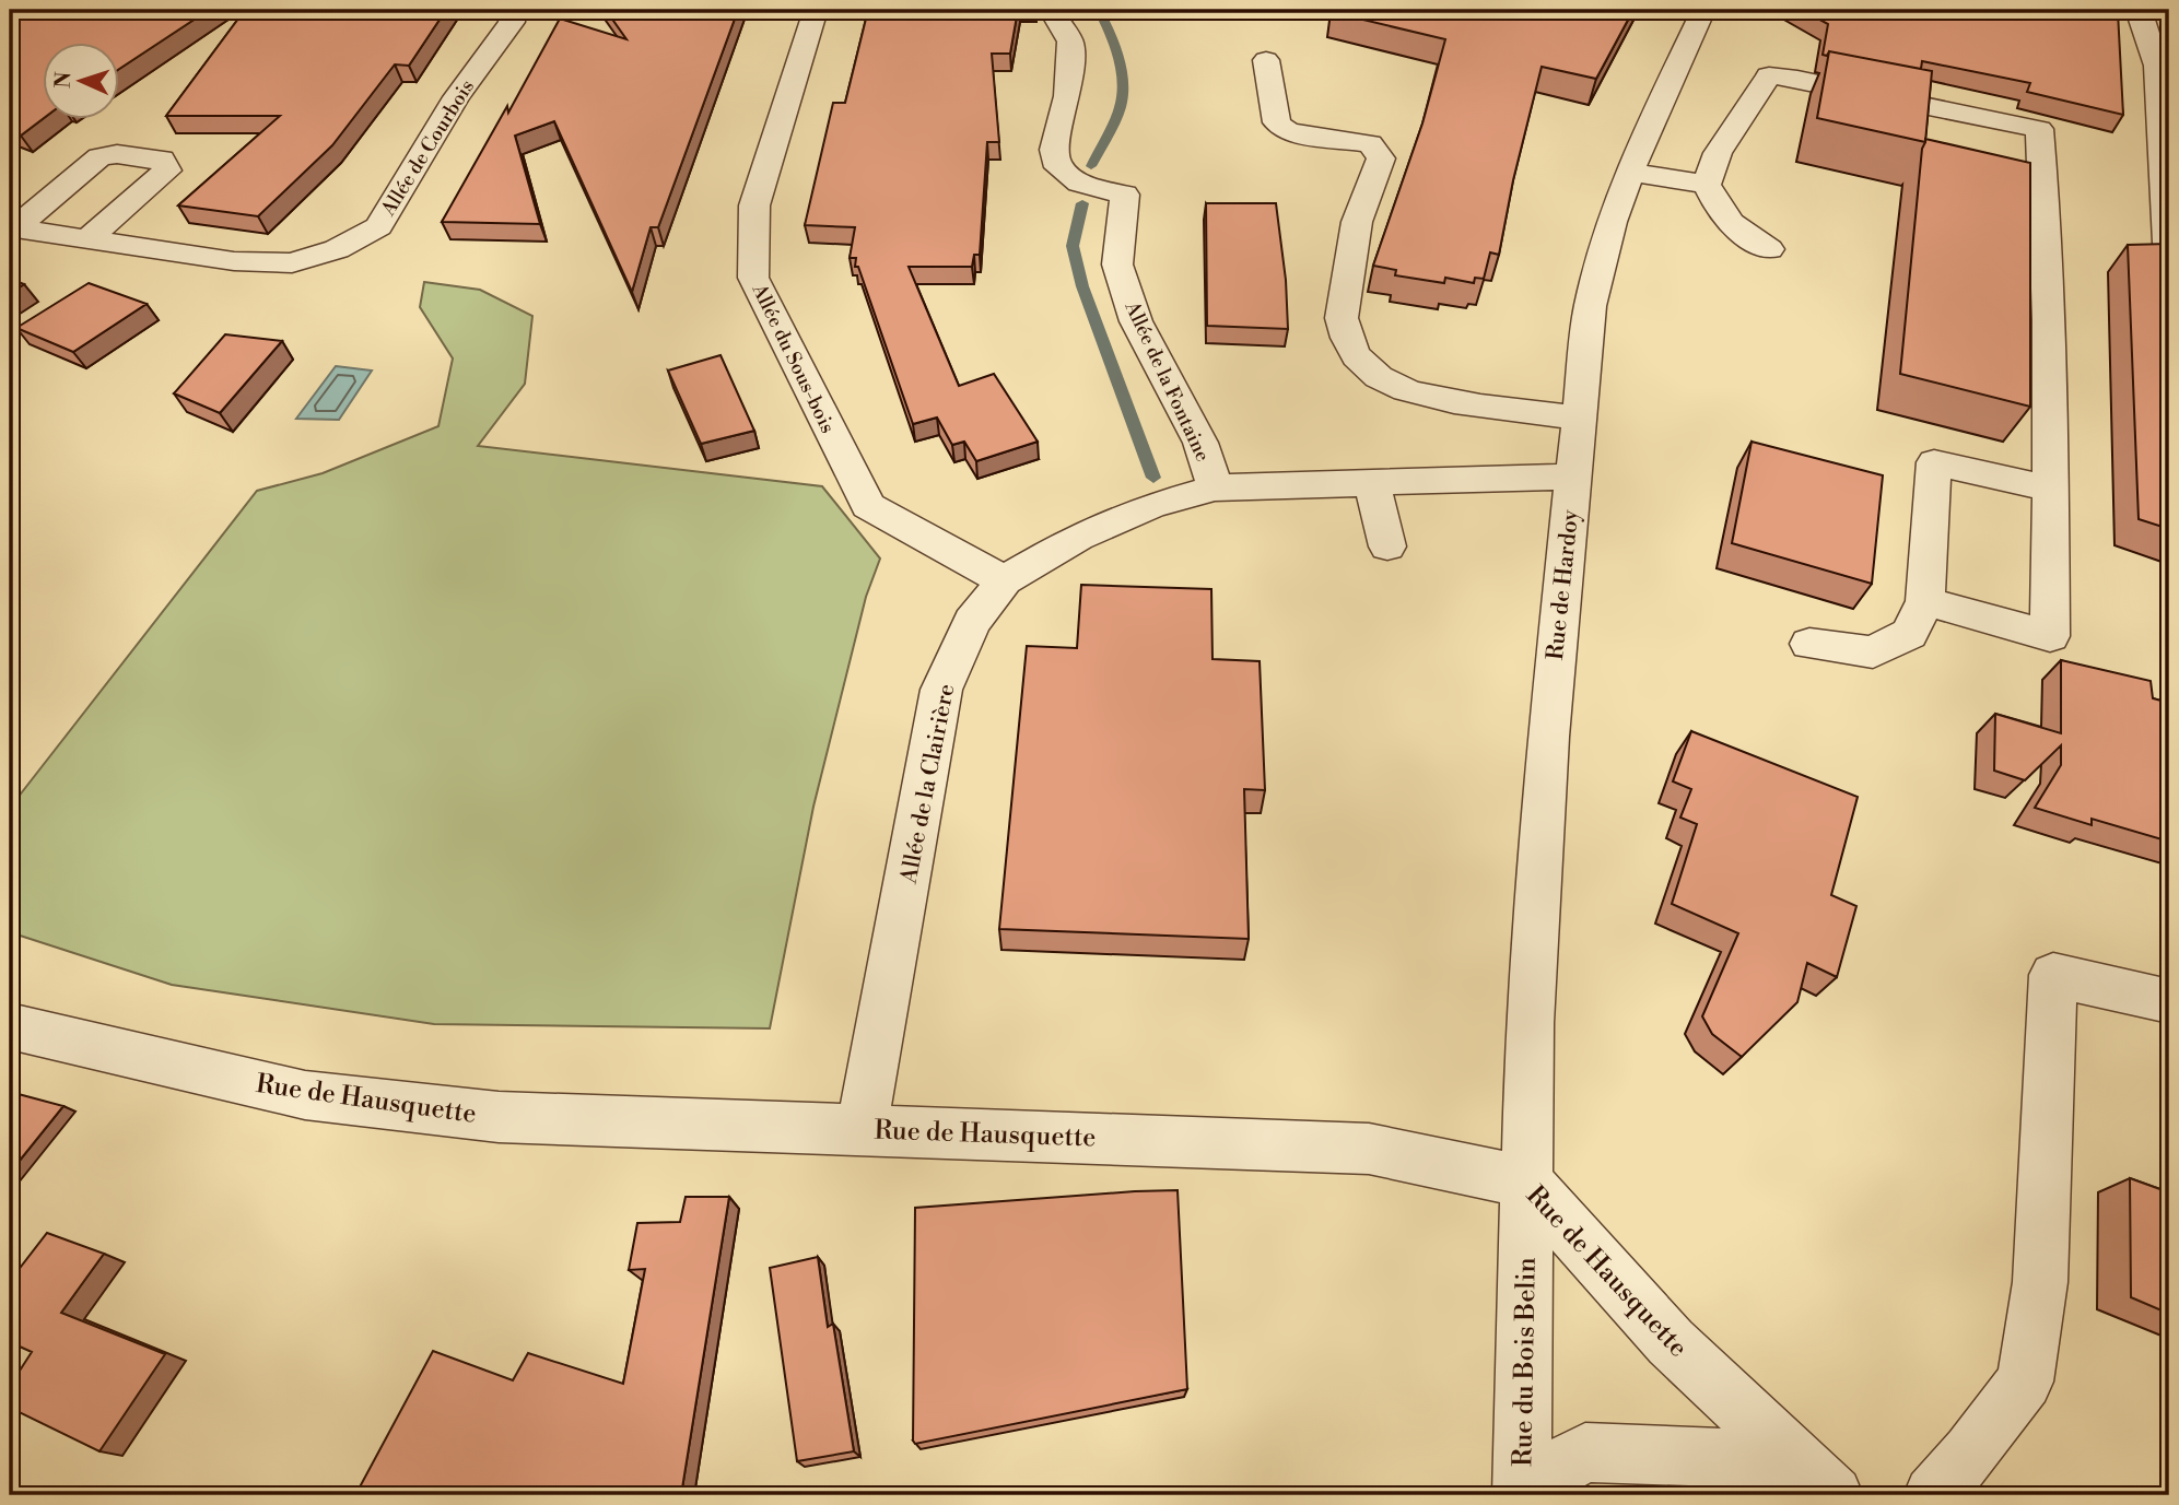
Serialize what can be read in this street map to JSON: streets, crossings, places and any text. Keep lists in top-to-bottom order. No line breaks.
{"streets":{"street":["Allée de Courbois","Allée du Sous-bois","Allée de la Fontaine","Rue de Hardoy","Allée de la Clairière","Rue de Hausquette","Rue du Bois Belin"]},"crossings":[["Allée du Sous-bois","Allée de la Clairière"],["Allée de la Fontaine","Allée de la Clairière"],["Rue de Hardoy","Allée de la Clairière"],["Rue de Hardoy","Rue de Hausquette"],["Rue de Hardoy","Rue du Bois Belin"],["Allée de la Clairière","Rue de Hausquette"],["Rue de Hausquette","Rue du Bois Belin"]],"north":"left"}
